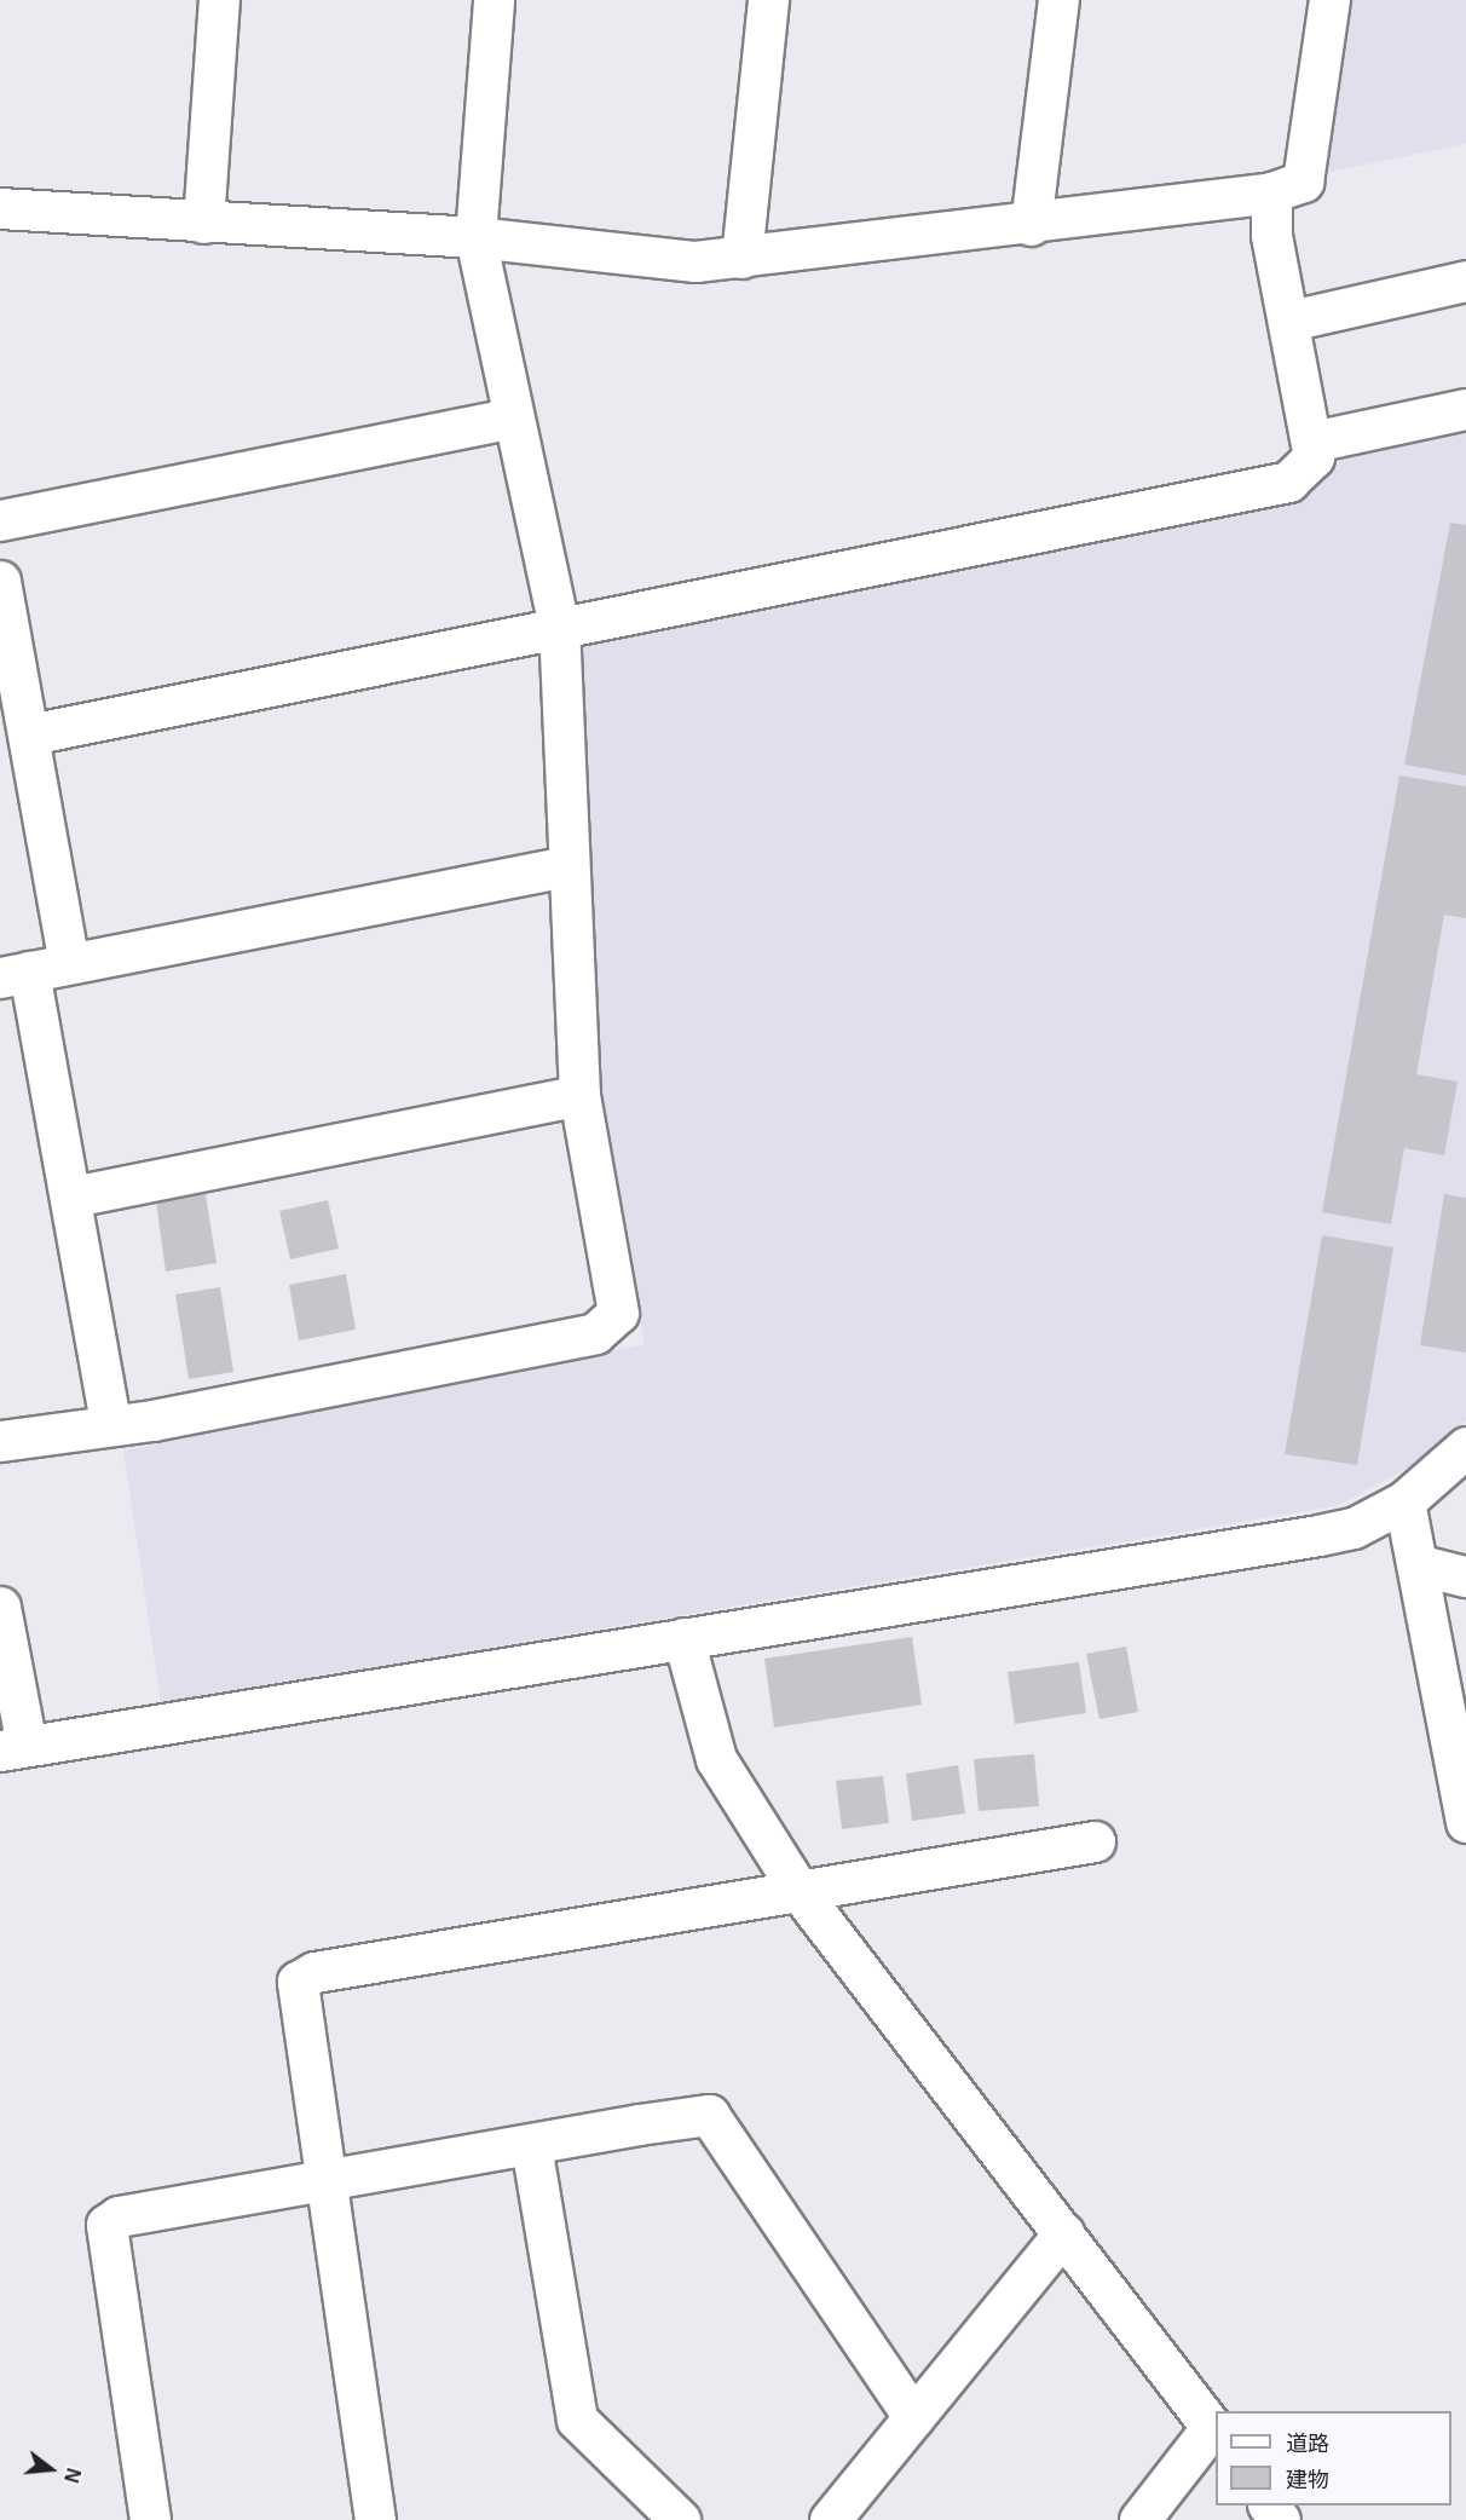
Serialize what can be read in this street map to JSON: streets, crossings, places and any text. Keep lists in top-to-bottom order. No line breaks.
{"legend":["道路","建物"],"north":"right"}
